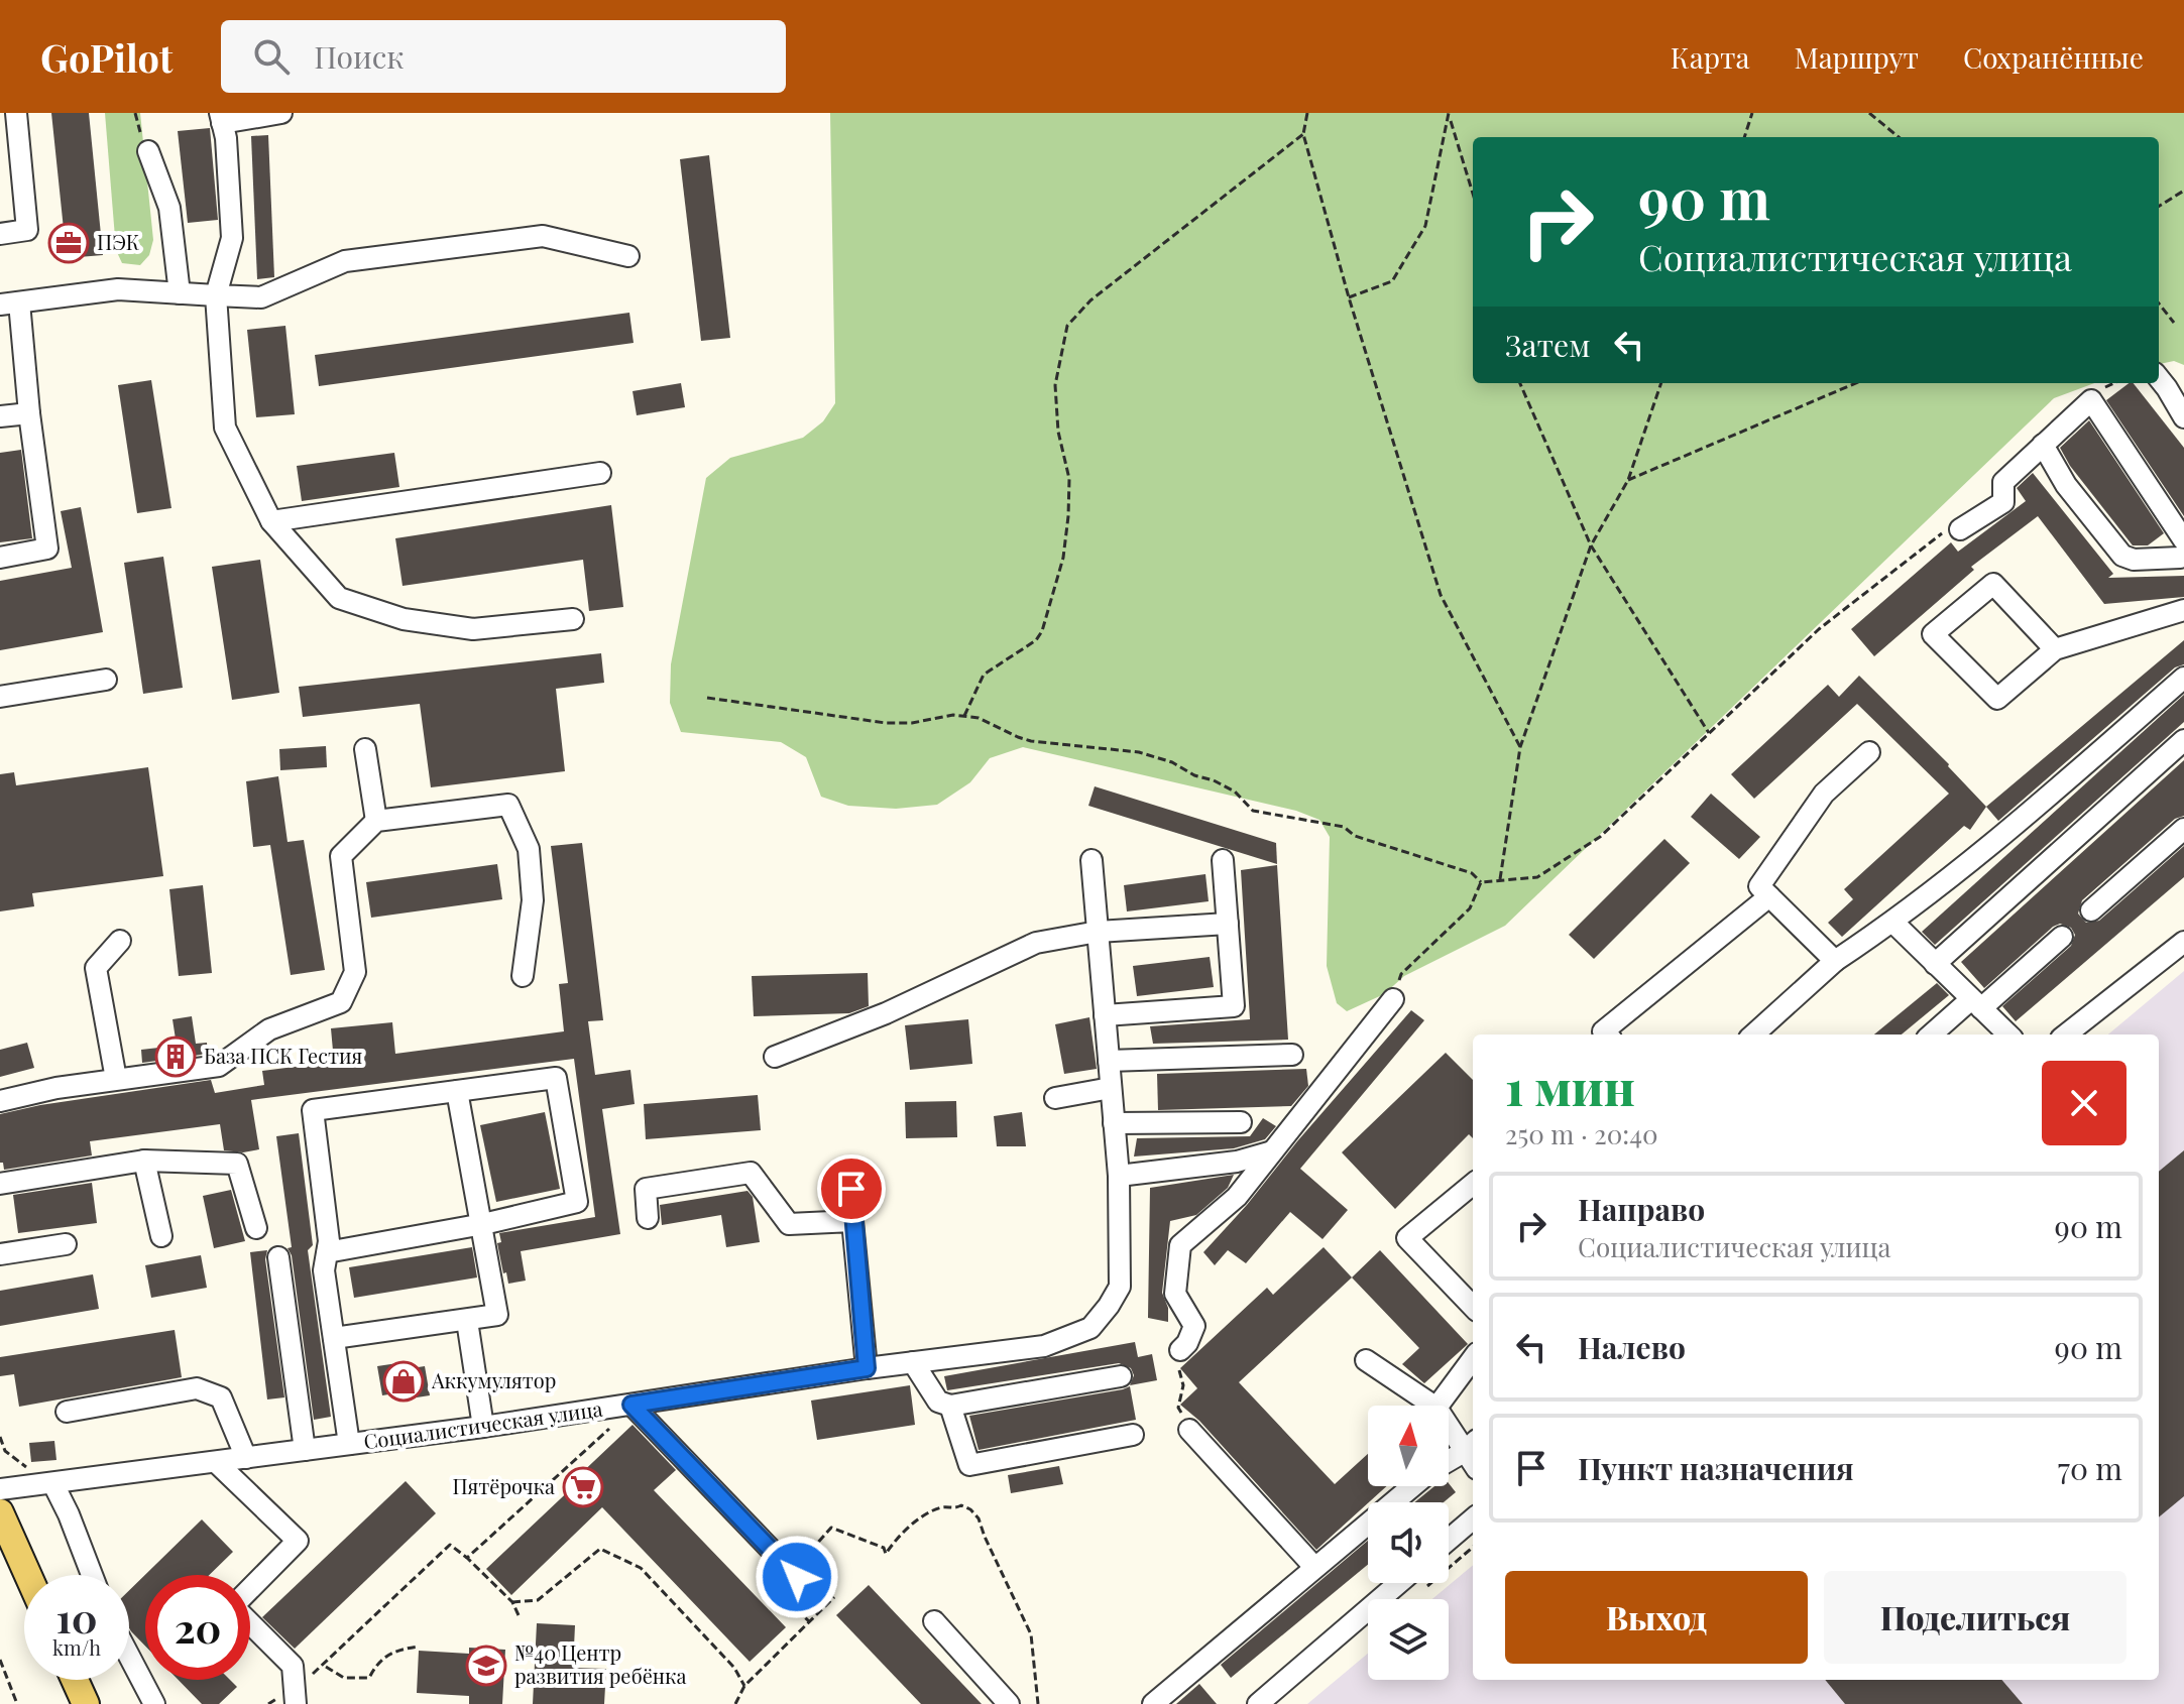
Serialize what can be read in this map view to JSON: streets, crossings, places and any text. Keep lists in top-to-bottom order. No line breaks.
{"streets":{"street":["Социалистическая улица"]},"places":{"office":["ПЭК"],"building":["База ПСК Гестия"],"shop":["Аккумулятор"],"supermarket":["Пятёрочка"],"school or university":["№40 Центр развития ребёнка"]},"north":"top","page":{"header":"GoPilot","search":"Поиск","nav":["Карта","Маршрут","Сохранённые"],"turn":["90 m","Социалистическая улица"],"then":"Затем","heading":["1 мин","250 m · 20:40"],"list":[{"name":"Направо","note":"Социалистическая улица","value":"90 m"},{"name":"Налево","value":"90 m"},{"name":"Пункт назначения","value":"70 m"}],"buttons":["Выход","Поделиться"],"speed":"10 km/h","limit":"20"}}
